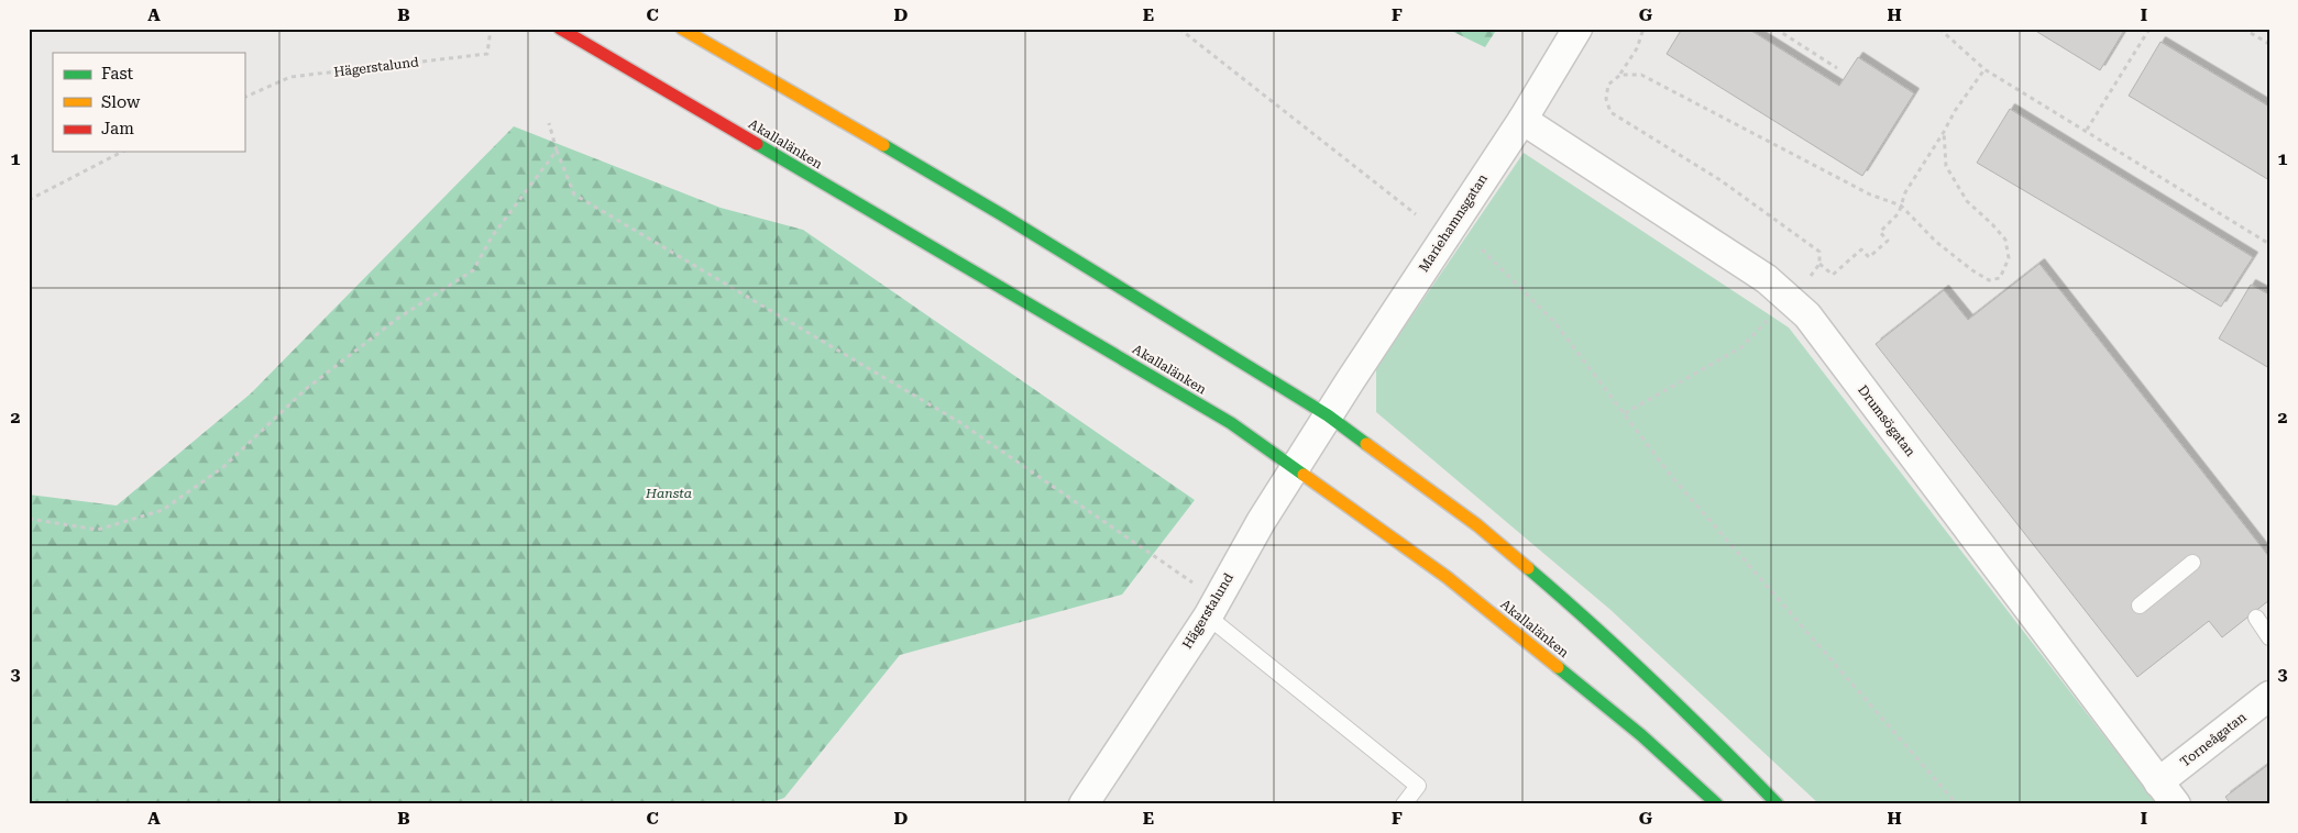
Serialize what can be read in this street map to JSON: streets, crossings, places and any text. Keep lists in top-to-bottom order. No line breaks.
{"streets":{"main road":["Akallalänken"],"street":["Hägerstalund","Mariehamnsgatan","Drumsögatan","Torneågatan"]},"crossings":[["Hägerstalund","Akallalänken"],["Hägerstalund","Mariehamnsgatan"],["Mariehamnsgatan","Drumsögatan"],["Drumsögatan","Torneågatan"]],"parks":["Hansta"],"legend":["Fast","Slow","Jam"],"grid":{"columns":["A","B","C","D","E","F","G","H","I"],"rows":["1","2","3"]}}
